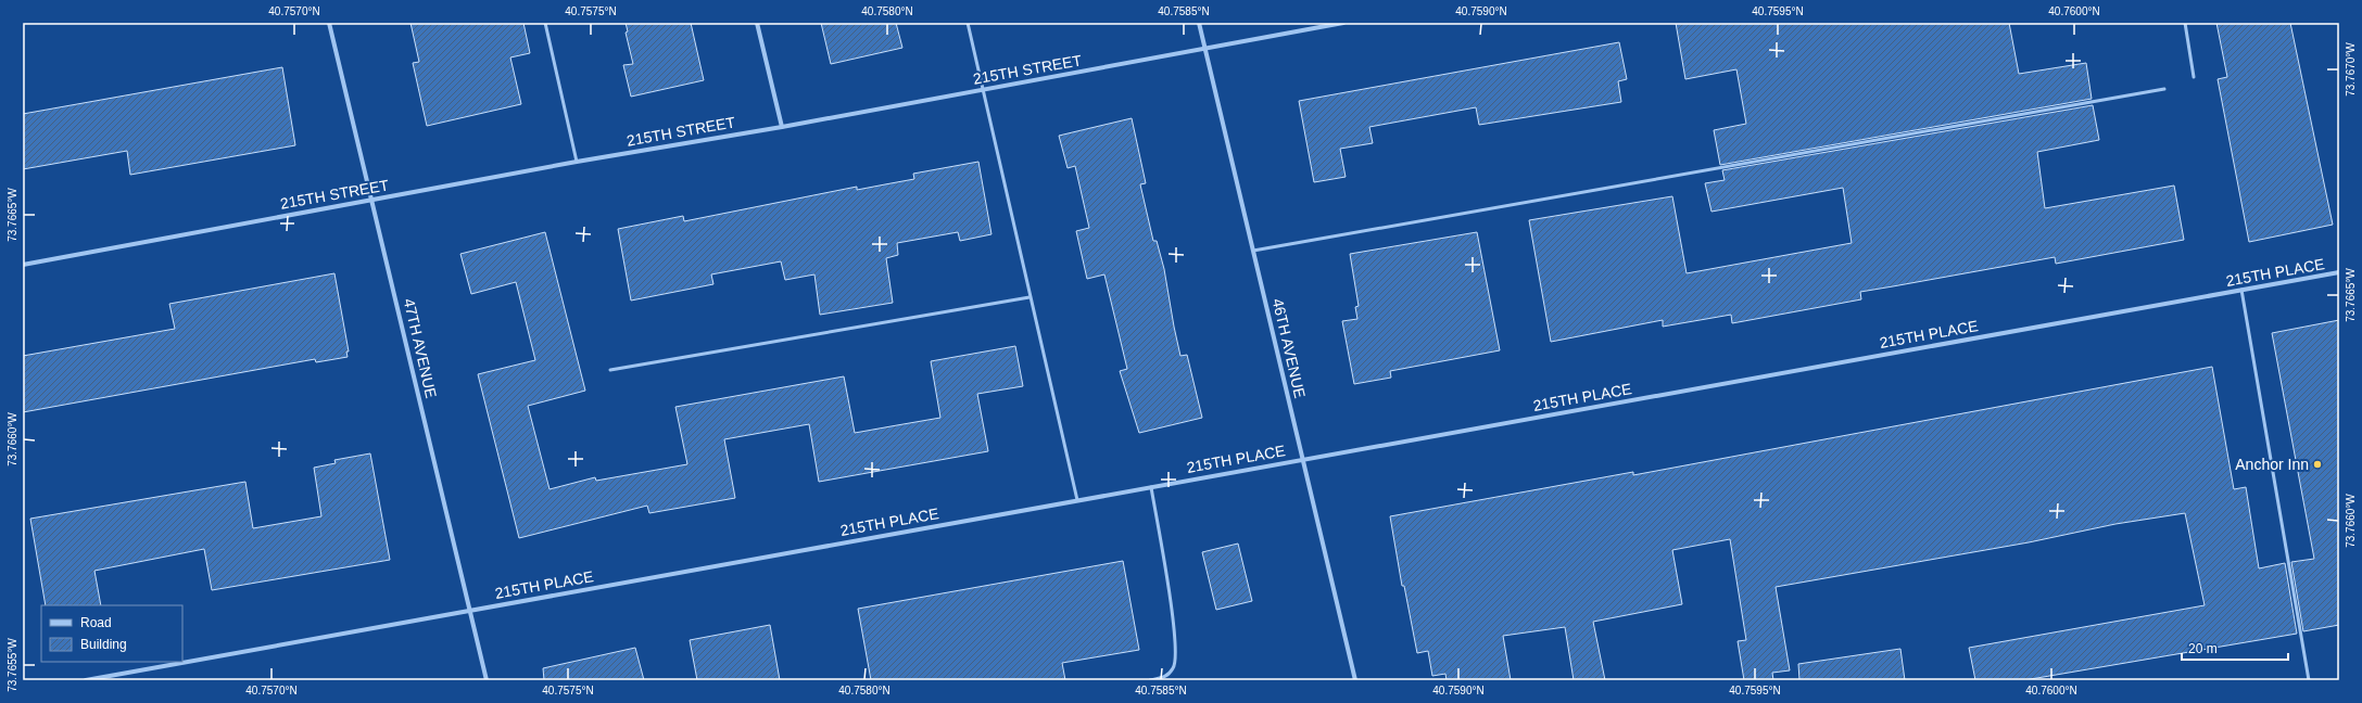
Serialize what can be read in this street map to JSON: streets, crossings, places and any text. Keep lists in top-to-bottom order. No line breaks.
{"streets":{"street":["215TH STREET","215TH PLACE","47TH AVENUE","46TH AVENUE"]},"crossings":[["215TH STREET","47TH AVENUE"],["215TH STREET","46TH AVENUE"],["215TH PLACE","47TH AVENUE"],["215TH PLACE","46TH AVENUE"]],"places":["Anchor Inn"],"legend":["Road","Building"],"scale_bar":"20 m","coordinates":["40.7570°N","40.7575°N","40.7580°N","40.7585°N","40.7590°N","40.7595°N","40.7600°N","73.7670°W","73.7665°W","73.7660°W","73.7655°W"]}
